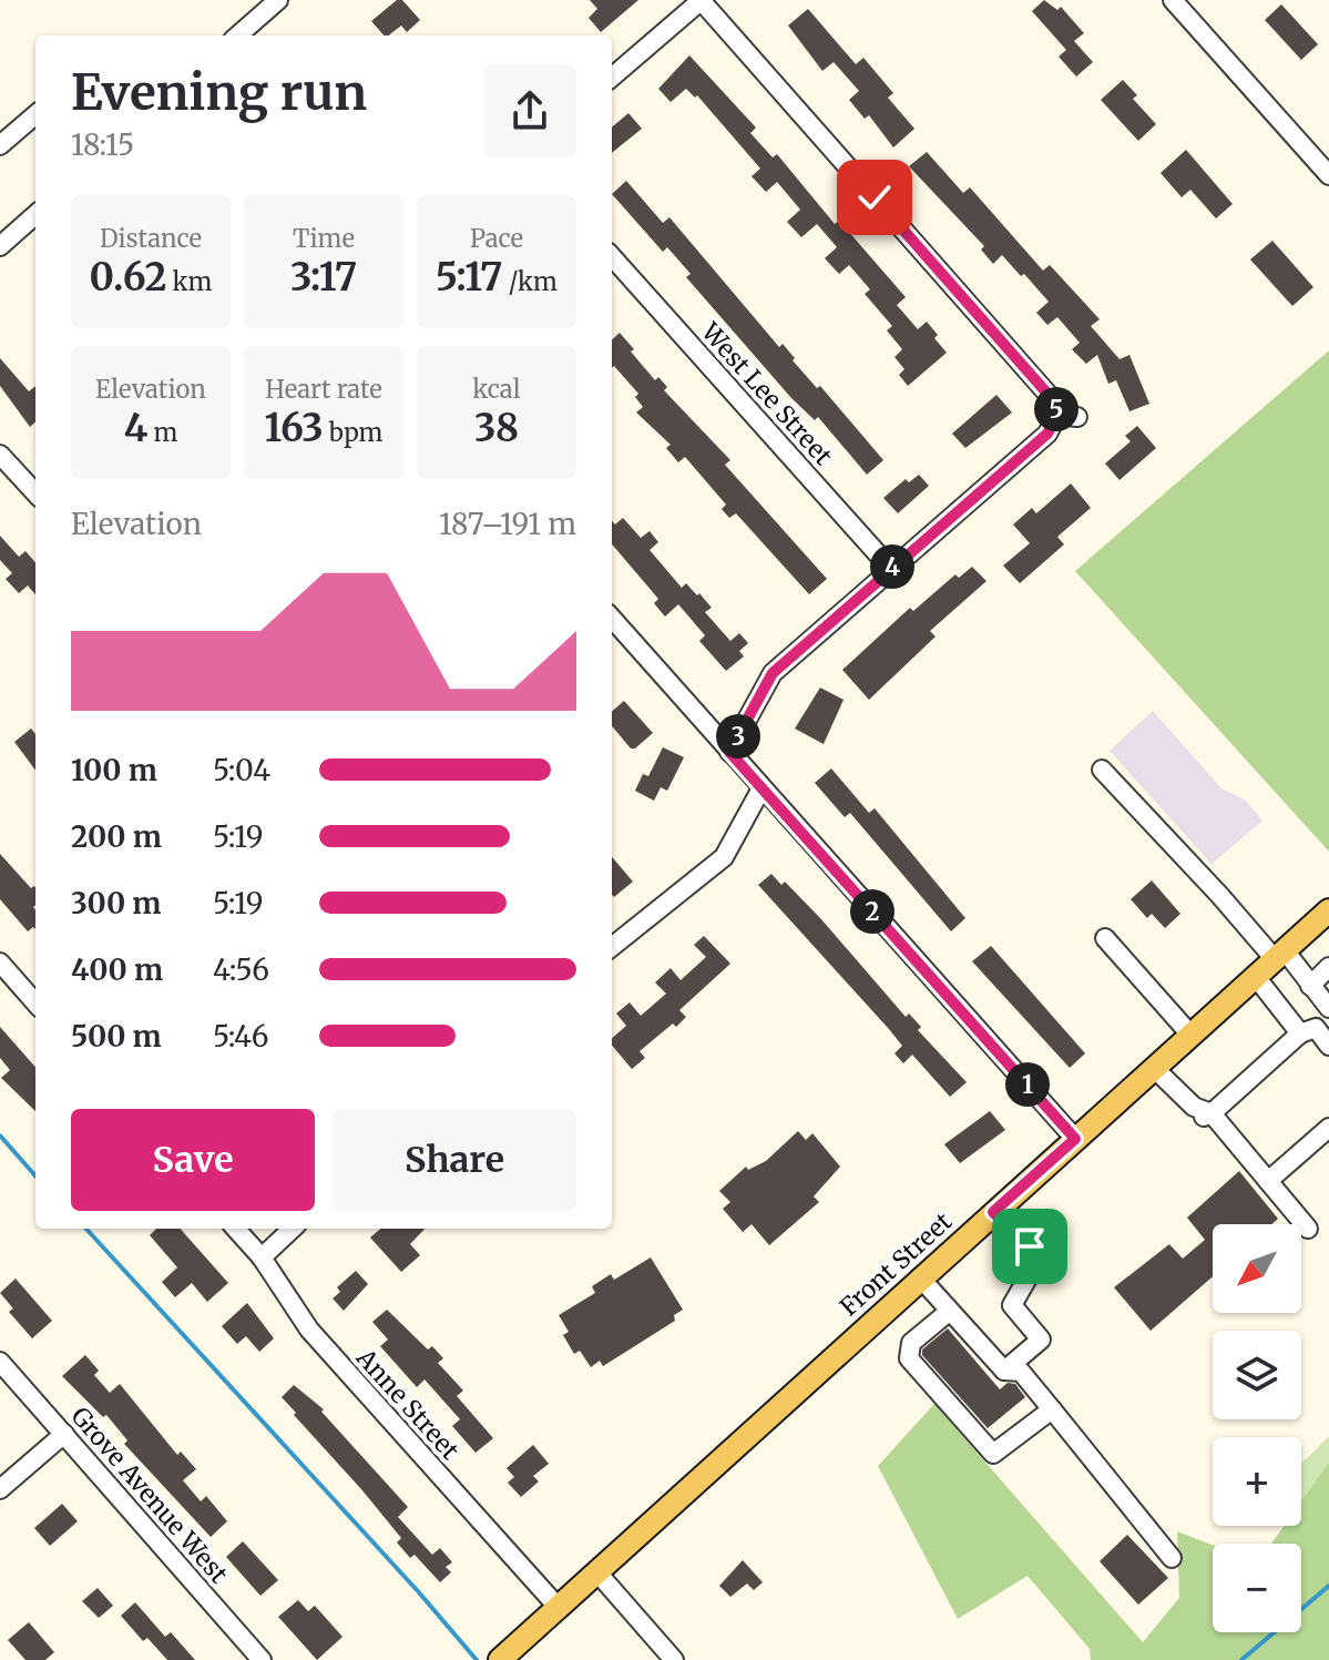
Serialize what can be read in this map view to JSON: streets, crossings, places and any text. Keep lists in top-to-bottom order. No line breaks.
{"streets":{"main road":["Front Street"],"street":["West Lee Street","Anne Street","Grove Avenue West"]},"crossings":[["Front Street","Anne Street"]],"north":"bottom left","page":{"heading":["Evening run","18:15"],"stats":[["Distance","0.62 km"],["Time","3:17"],["Pace","5:17 /km"],["Elevation","4 m"],["Heart rate","163 bpm"],["kcal","38"]],"pins":["5","4","3","2","1"],"chart":["Elevation","187–191 m"],"list":[{"name":"100 m","note":"5:04"},{"name":"200 m","note":"5:19"},{"name":"300 m","note":"5:19"},{"name":"400 m","note":"4:56"},{"name":"500 m","note":"5:46"}],"buttons":["Save","Share"],"map_buttons":["+","−"]}}
